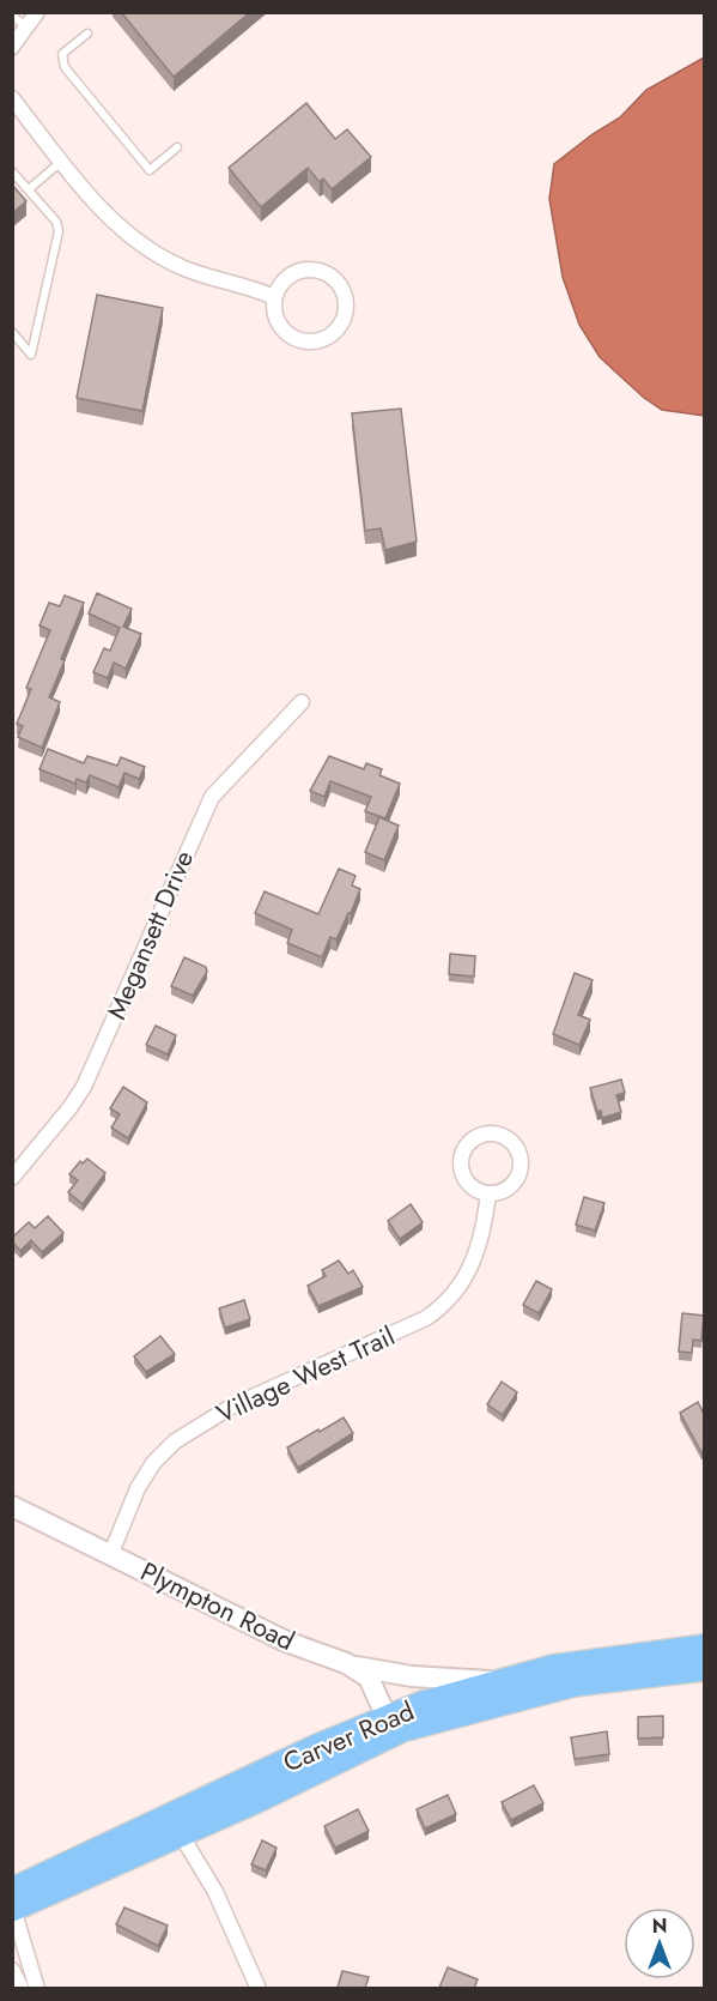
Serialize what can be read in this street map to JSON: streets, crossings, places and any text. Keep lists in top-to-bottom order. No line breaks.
{"streets":{"highway":["Carver Road"],"main road":["Plympton Road"],"street":["Megansett Drive","Village West Trail"]},"crossings":[["Village West Trail","Plympton Road"],["Plympton Road","Carver Road"]],"north":"top"}
